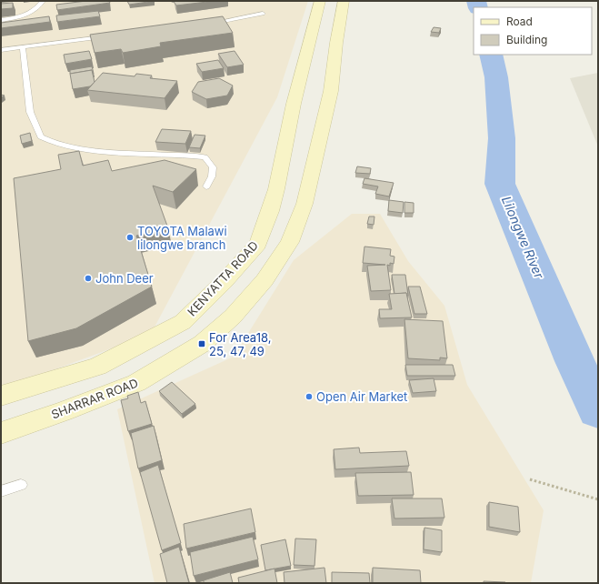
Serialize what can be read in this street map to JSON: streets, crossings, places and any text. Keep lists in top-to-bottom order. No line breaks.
{"streets":{"main road":["KENYATTA ROAD","SHARRAR ROAD"]},"water":["Lilongwe River"],"places":{"other":["TOYOTA Malawi lilongwe branch","John Deer","Open Air Market"],"transit":["For Area18, 25, 47, 49"]},"legend":["Road","Building"]}
